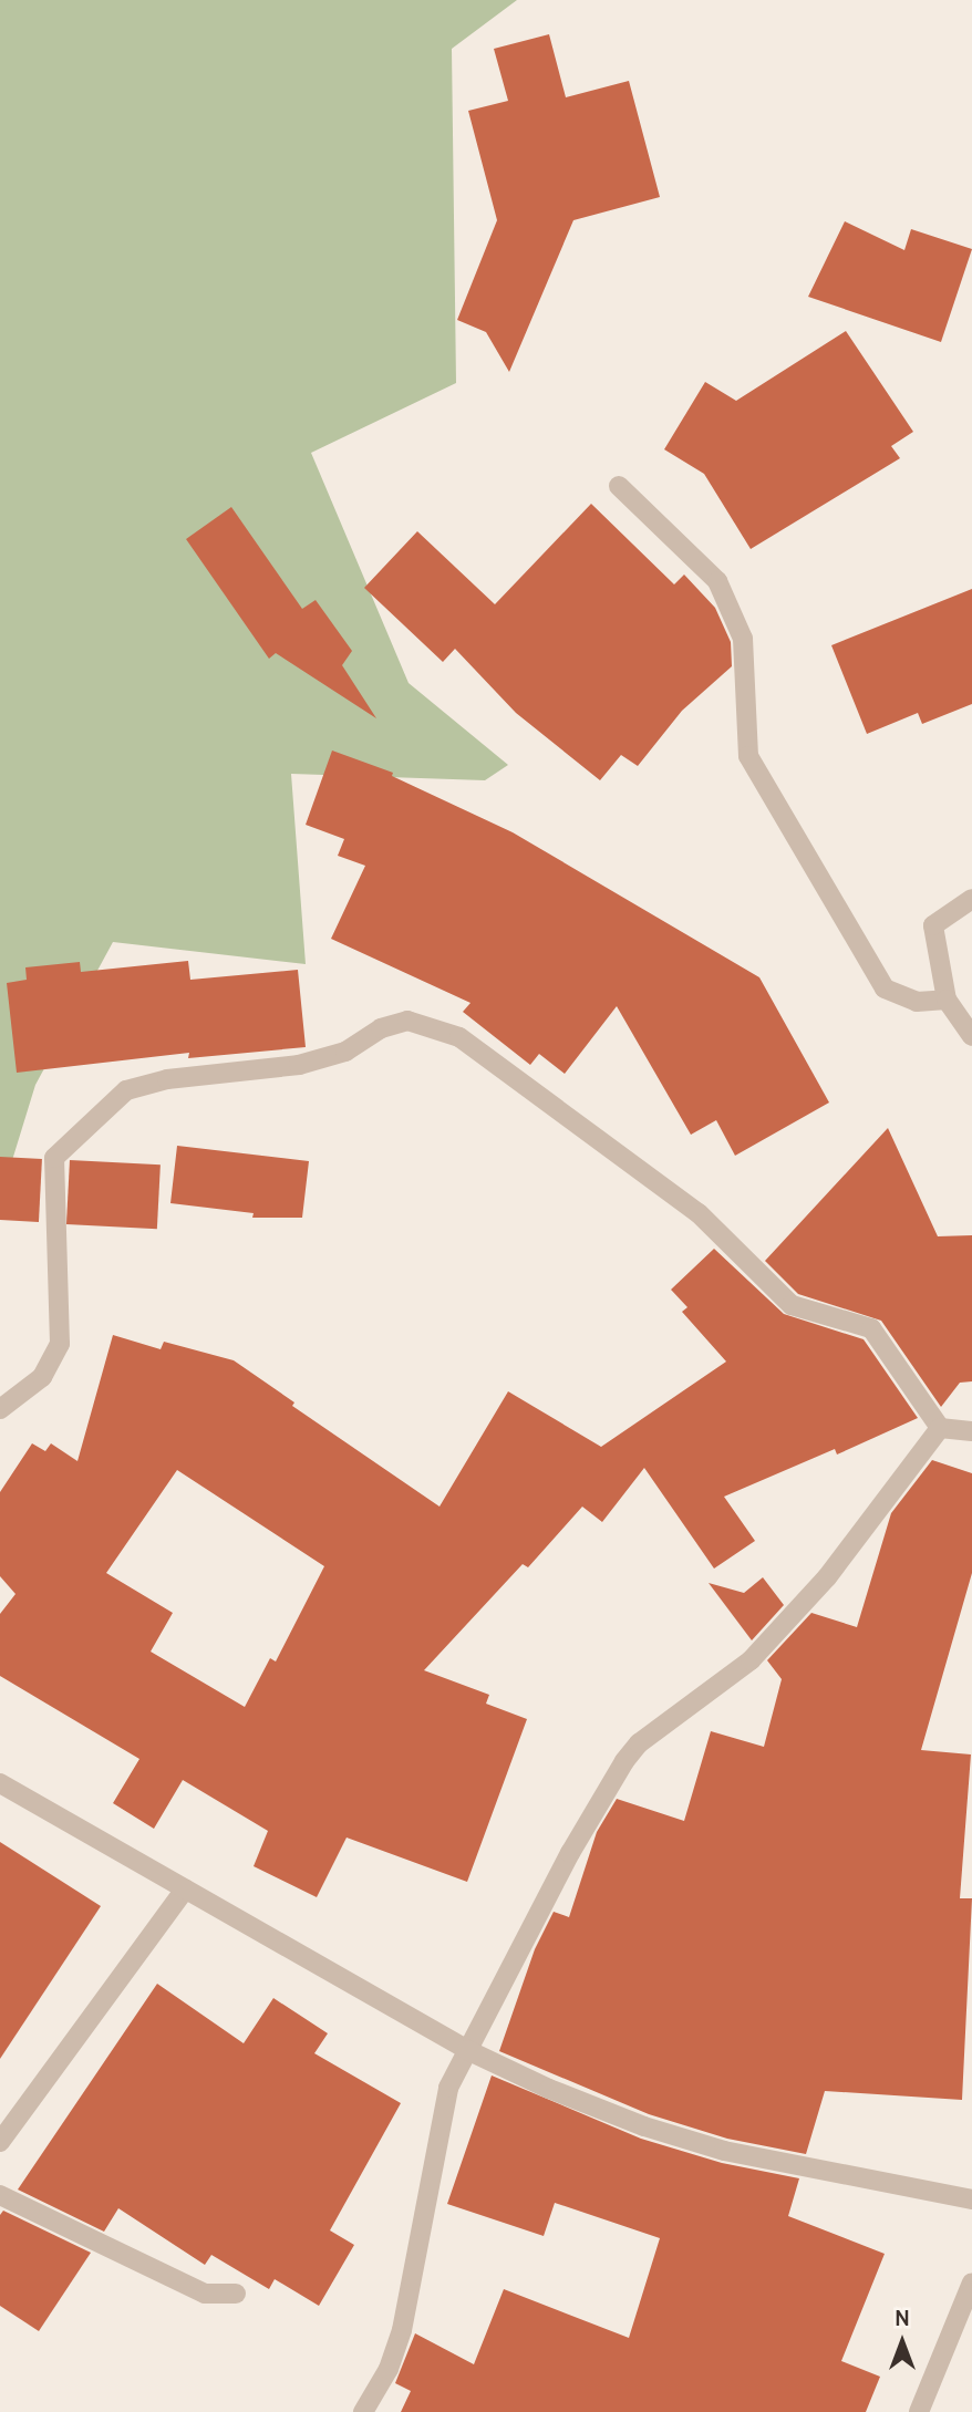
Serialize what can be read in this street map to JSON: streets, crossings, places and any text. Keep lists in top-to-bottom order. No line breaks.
{"north":"top"}
